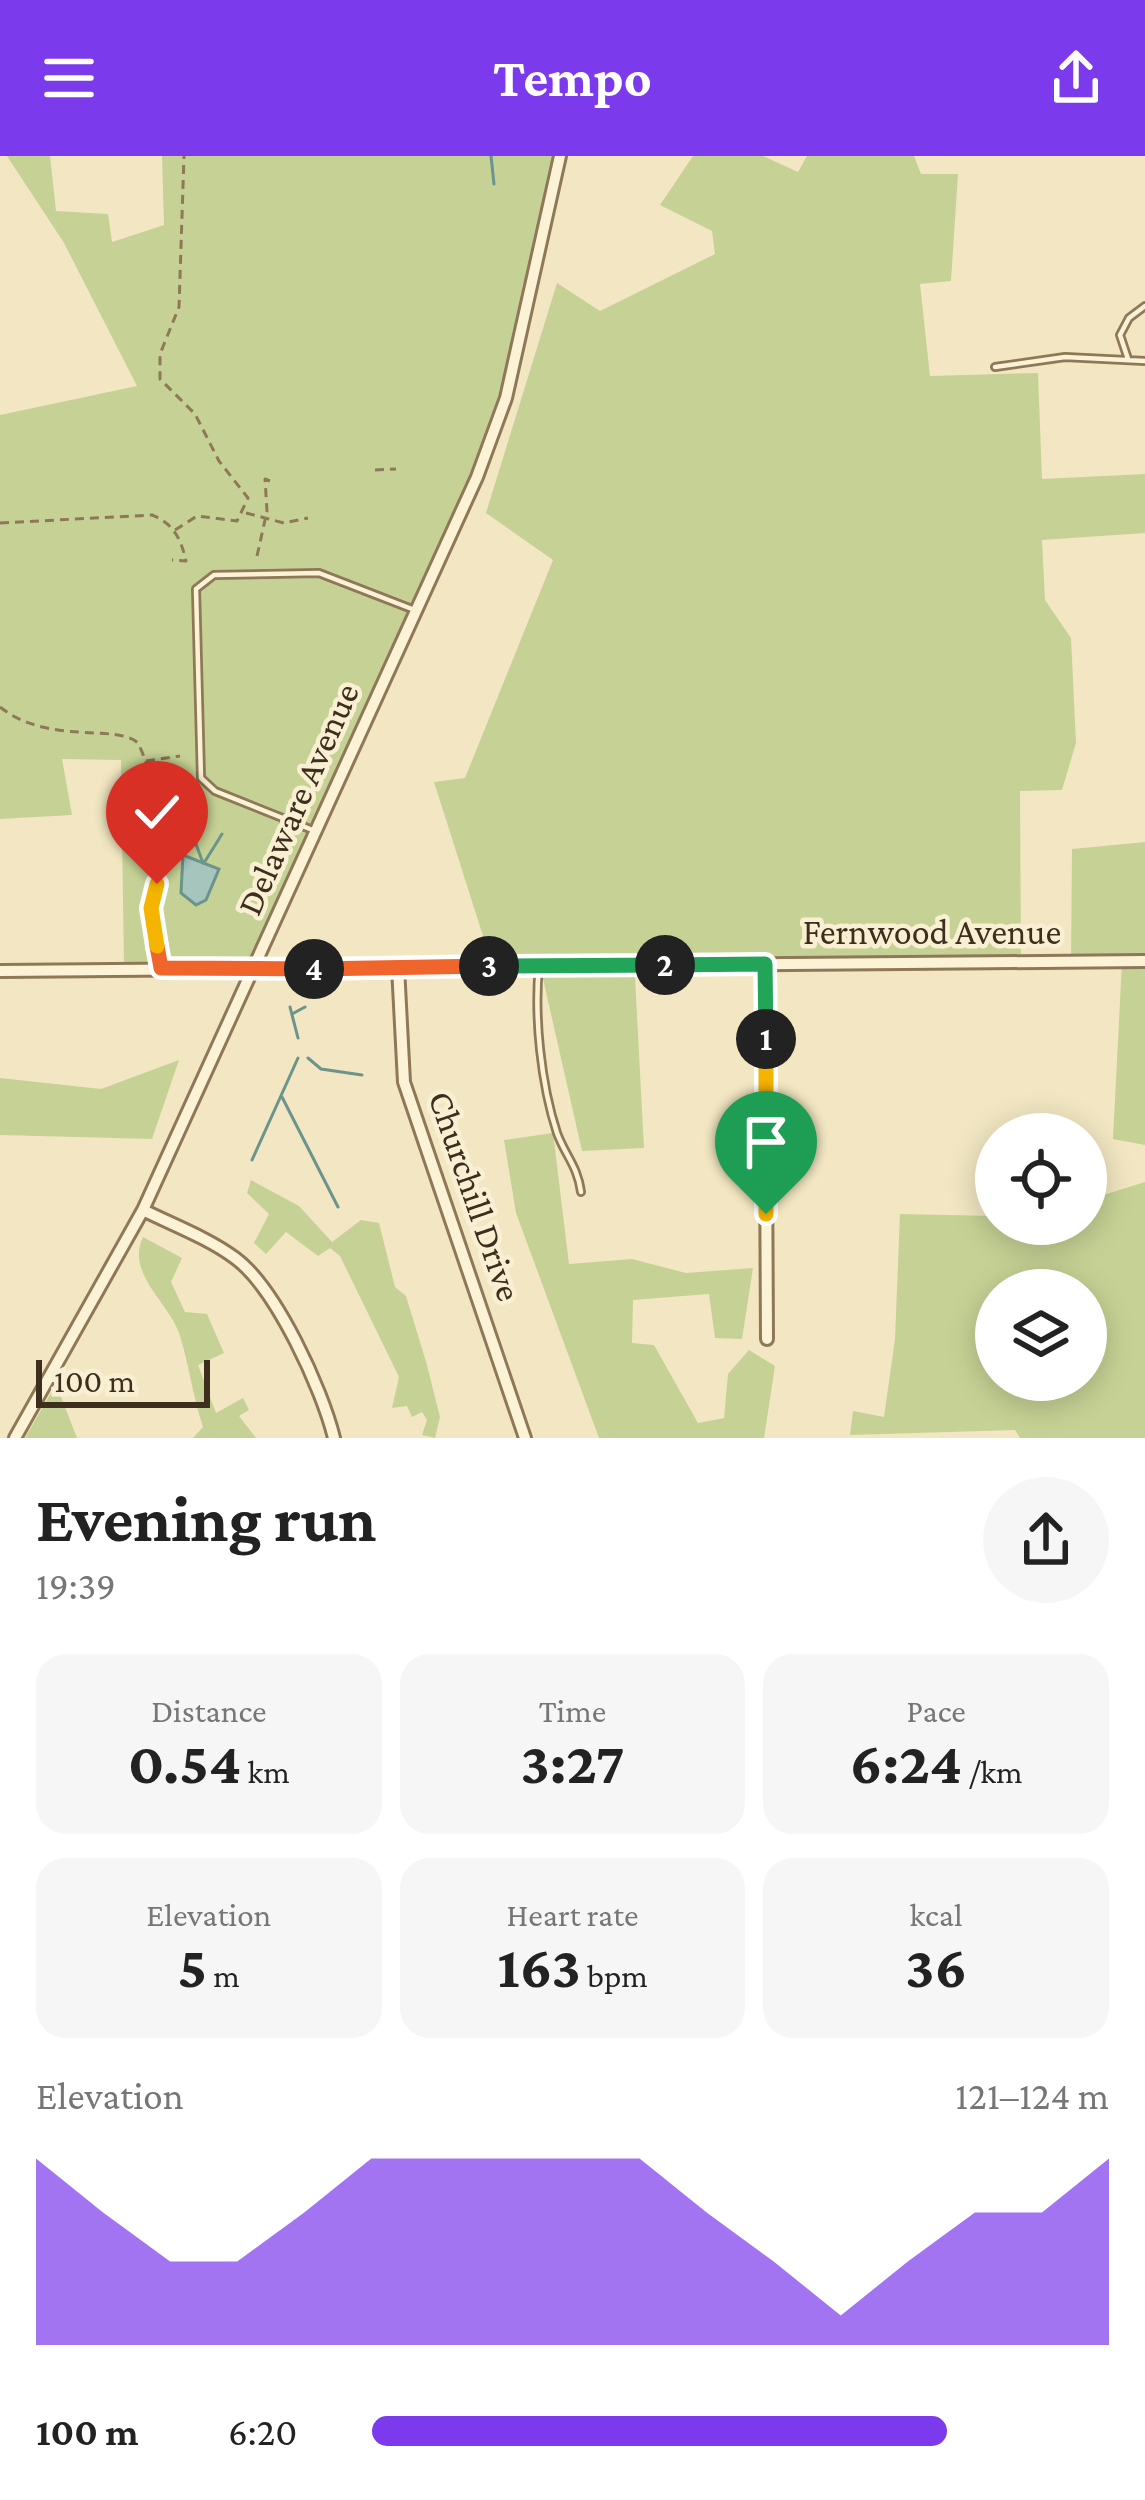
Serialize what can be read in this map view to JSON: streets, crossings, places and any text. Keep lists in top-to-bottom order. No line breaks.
{"streets":{"street":["Delaware Avenue","Fernwood Avenue","Churchill Drive"]},"crossings":[["Delaware Avenue","Fernwood Avenue"],["Fernwood Avenue","Churchill Drive"]],"scale_bar":"100 m","page":{"header":"Tempo","pins":["2","3","4","1"],"scale":"100 m","heading":["Evening run","19:39"],"stats":[["Distance","0.54 km"],["Time","3:27"],["Pace","6:24 /km"],["Elevation","5 m"],["Heart rate","163 bpm"],["kcal","36"]],"chart":["Elevation","121–124 m"],"list":[{"name":"100 m","note":"6:20"}]}}
